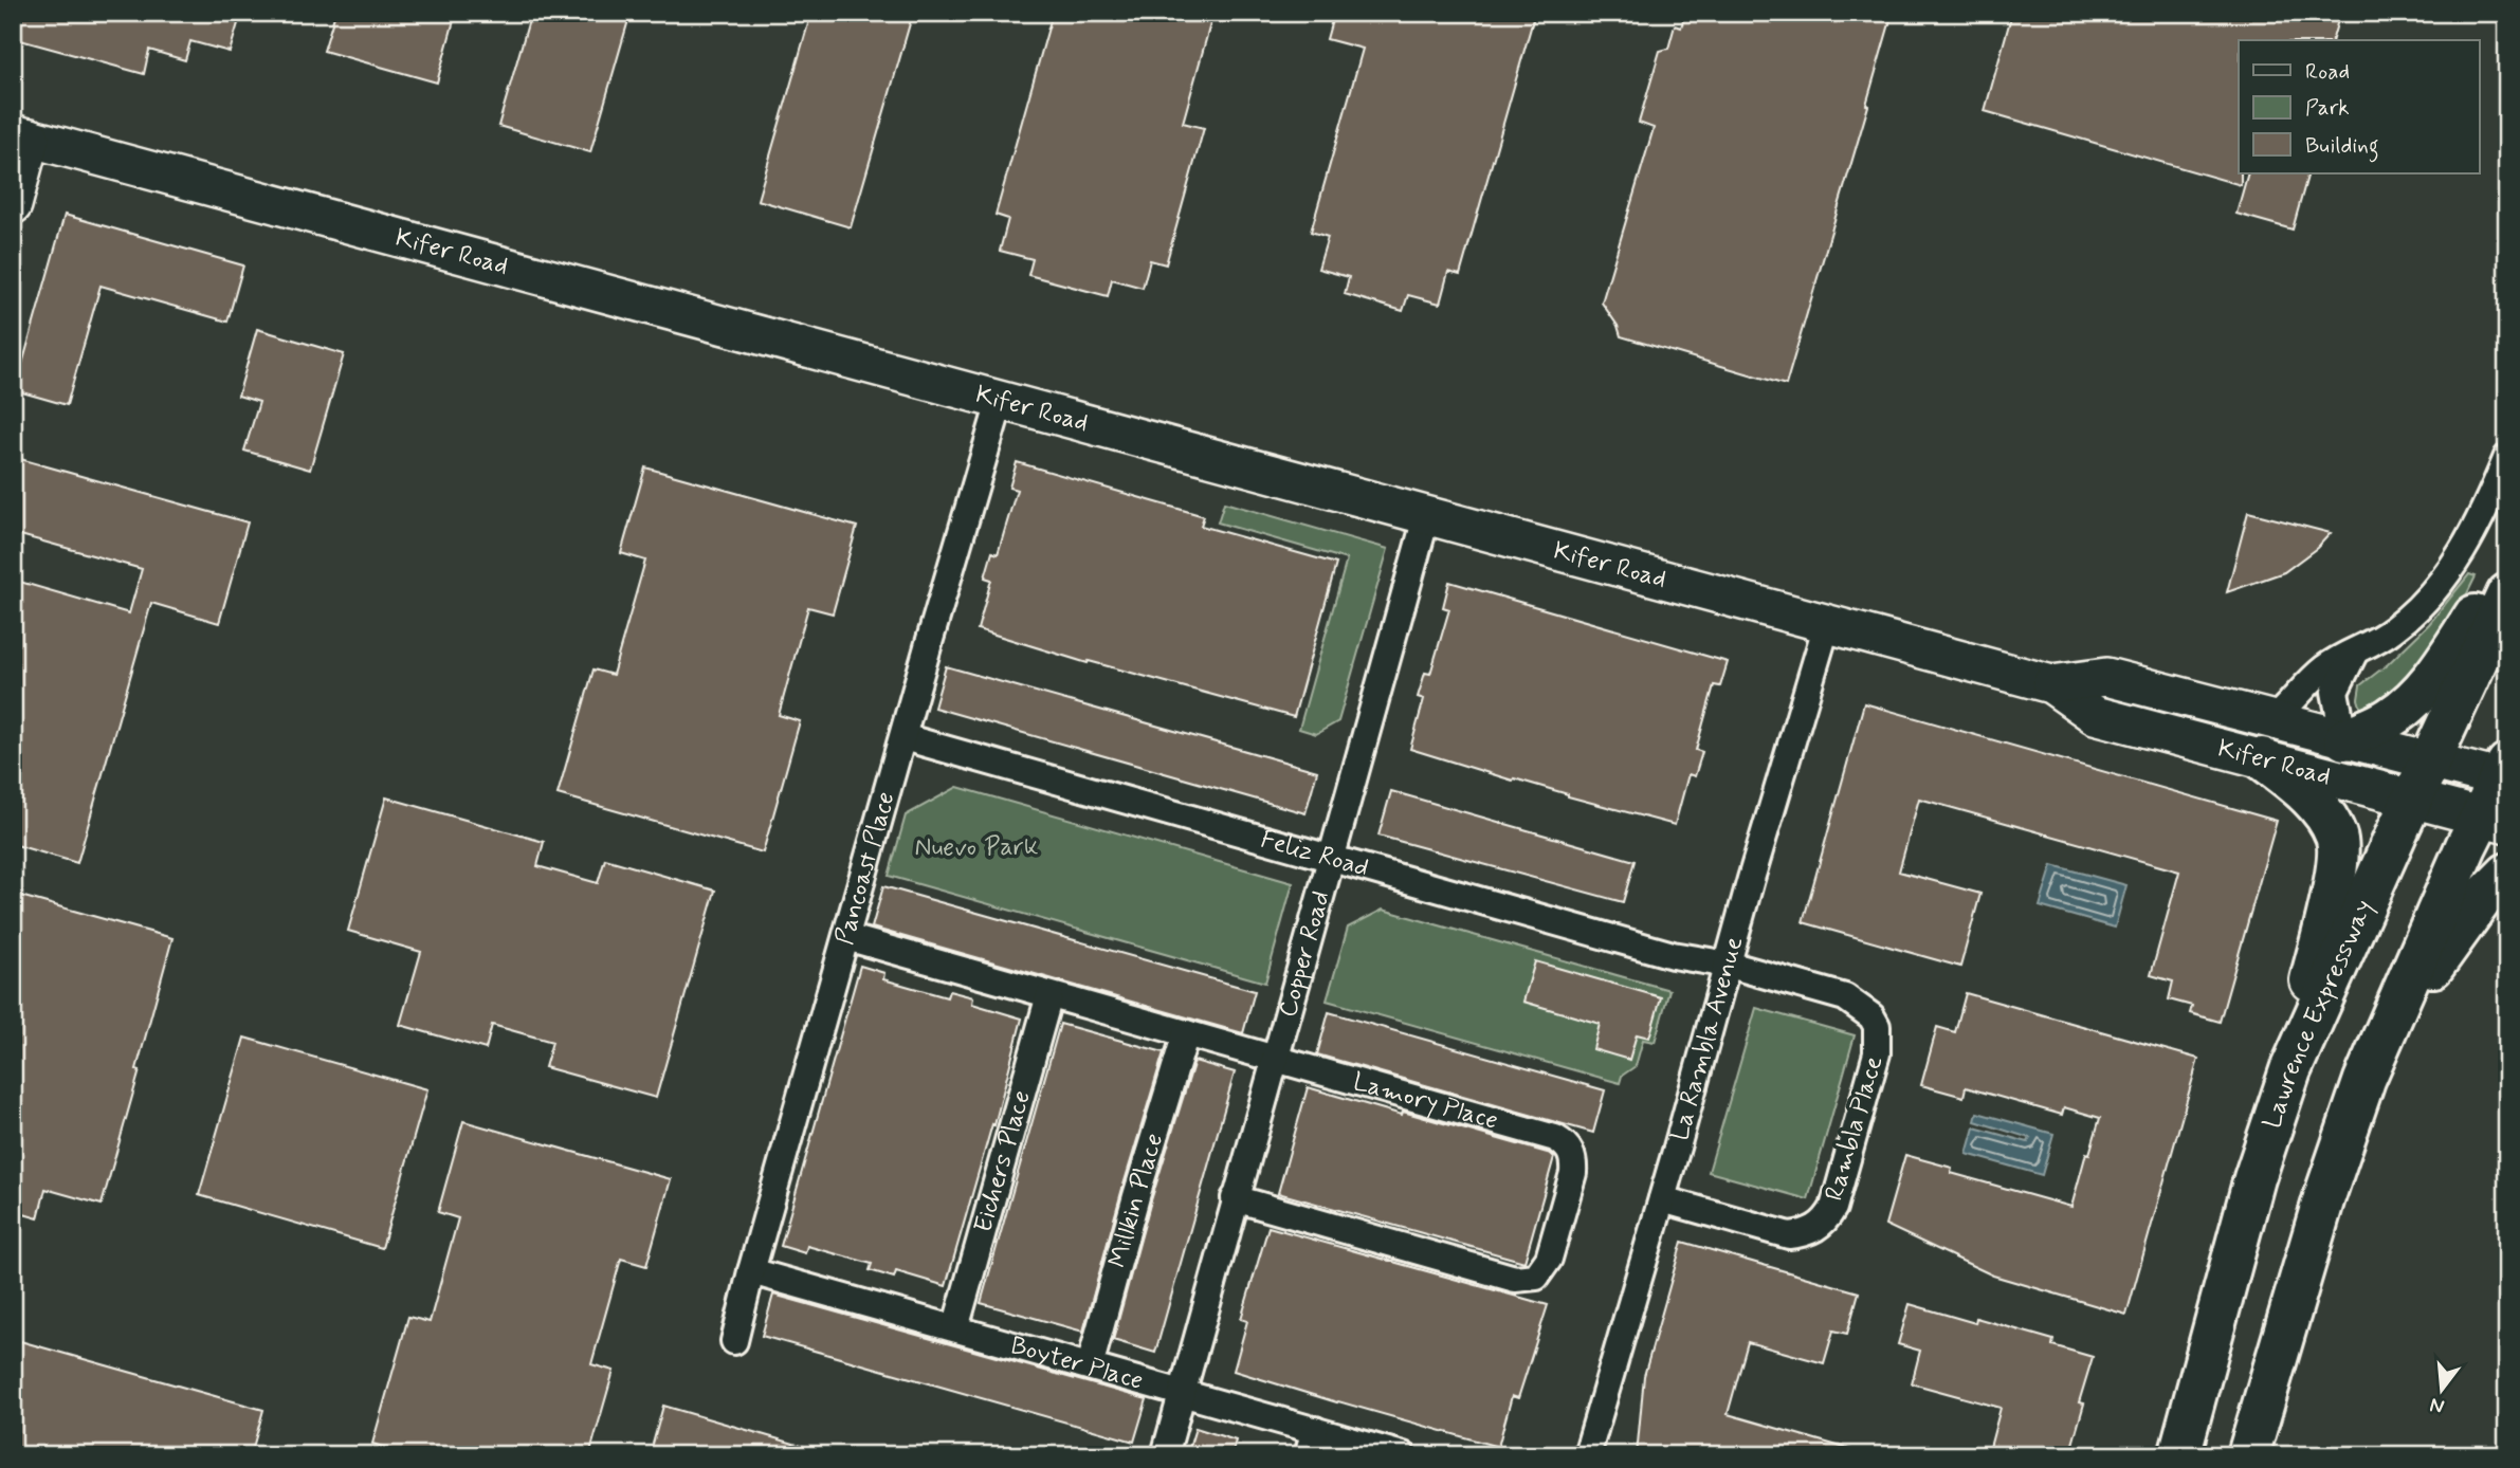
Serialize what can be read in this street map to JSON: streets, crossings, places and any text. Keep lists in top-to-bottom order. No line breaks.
{"streets":{"highway":["Lawrence Expressway"],"main road":["Kifer Road"],"street":["Feliz Road","Pancoast Place","Copper Road","La Rambla Avenue","Lamory Place","Rambla Place","Eichers Place","Millkin Place","Boyter Place"]},"crossings":[["Kifer Road","Pancoast Place"],["Kifer Road","Copper Road"],["Kifer Road","Lawrence Expressway"],["Kifer Road","La Rambla Avenue"],["Feliz Road","Pancoast Place"],["Feliz Road","Copper Road"],["Feliz Road","La Rambla Avenue"],["Feliz Road","Rambla Place"],["Pancoast Place","Lamory Place"],["Pancoast Place","Boyter Place"],["Copper Road","Lamory Place"],["Copper Road","Boyter Place"],["La Rambla Avenue","Rambla Place"],["Lamory Place","Eichers Place"],["Lamory Place","Millkin Place"],["Eichers Place","Boyter Place"],["Millkin Place","Boyter Place"]],"parks":["Nuevo Park"],"legend":["Road","Park","Building"],"north":"bottom"}
